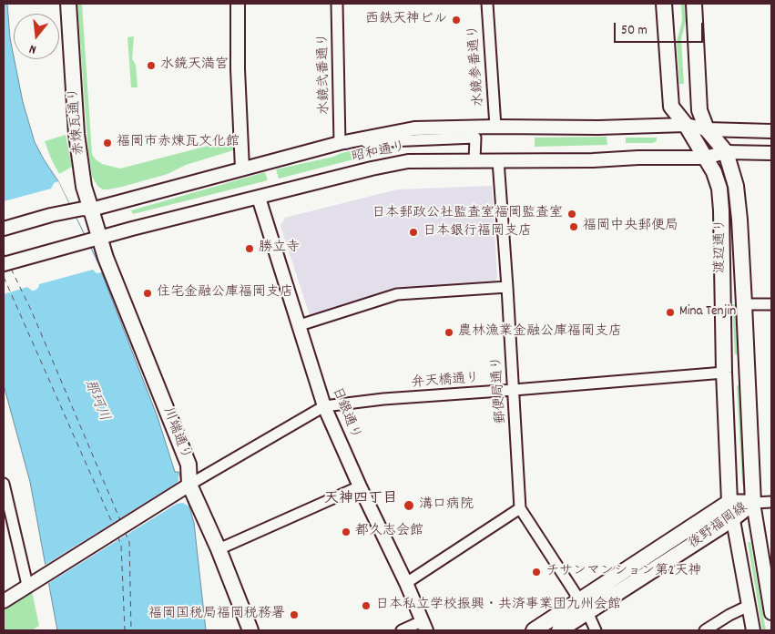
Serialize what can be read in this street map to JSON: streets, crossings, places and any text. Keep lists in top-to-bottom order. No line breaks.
{"streets":{"main road":["赤煉瓦通り","渡辺通り","川端通り","後野福岡線"],"street":["水鏡参番通り","水鏡弐番通り","昭和通り","弁天橋通り","郵便局通り","日銀通り"]},"crossings":[["水鏡参番通り","昭和通り"],["水鏡弐番通り","昭和通り"],["赤煉瓦通り","昭和通り"],["赤煉瓦通り","川端通り"],["昭和通り","渡辺通り"],["昭和通り","郵便局通り"],["昭和通り","日銀通り"],["昭和通り","川端通り"],["渡辺通り","弁天橋通り"],["渡辺通り","後野福岡線"],["弁天橋通り","郵便局通り"],["弁天橋通り","日銀通り"],["弁天橋通り","川端通り"]],"districts":["天神四丁目"],"water":["那珂川"],"places":["西鉄天神ビル","水鏡天満宮","福岡市赤煉瓦文化館","日本郵政公社監査室福岡監査室","福岡中央郵便局","日本銀行福岡支店","勝立寺","住宅金融公庫福岡支店","Mina Tenjin","農林漁業金融公庫福岡支店","溝口病院","都久志会館","チサンマンション第2天神","日本私立学校振興・共済事業団九州会館","福岡国税局福岡税務署"],"scale_bar":"50 m","north":"bottom"}
